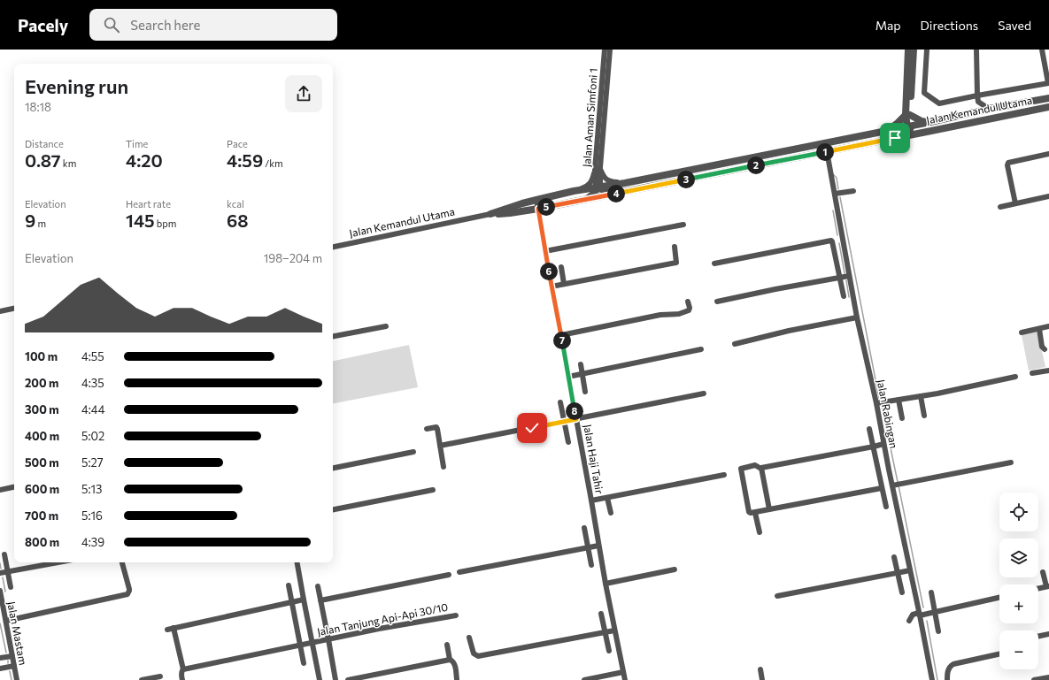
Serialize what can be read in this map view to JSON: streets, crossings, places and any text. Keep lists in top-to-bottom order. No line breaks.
{"streets":{"street":["Jalan Kemandul Utama","Jalan Aman Simfoni 1","Jalan Rabingan","Jalan Haji Tahir","Jalan Tanjung Api-Api 30/10","Jalan Mastam"]},"crossings":[["Jalan Kemandul Utama","Jalan Aman Simfoni 1"],["Jalan Kemandul Utama","Jalan Haji Tahir"]],"page":{"header":"Pacely","search":"Search here","nav":["Map","Directions","Saved"],"heading":["Evening run","18:18"],"stats":[["Distance","0.87 km"],["Time","4:20"],["Pace","4:59 /km"],["Elevation","9 m"],["Heart rate","145 bpm"],["kcal","68"]],"pins":["1","2","3","4","5","6","7","8"],"chart":["Elevation","198–204 m"],"list":[{"name":"100 m","note":"4:55"},{"name":"200 m","note":"4:35"},{"name":"300 m","note":"4:44"},{"name":"400 m","note":"5:02"},{"name":"500 m","note":"5:27"},{"name":"600 m","note":"5:13"},{"name":"700 m","note":"5:16"},{"name":"800 m","note":"4:39"}],"map_buttons":["+","−"]}}
